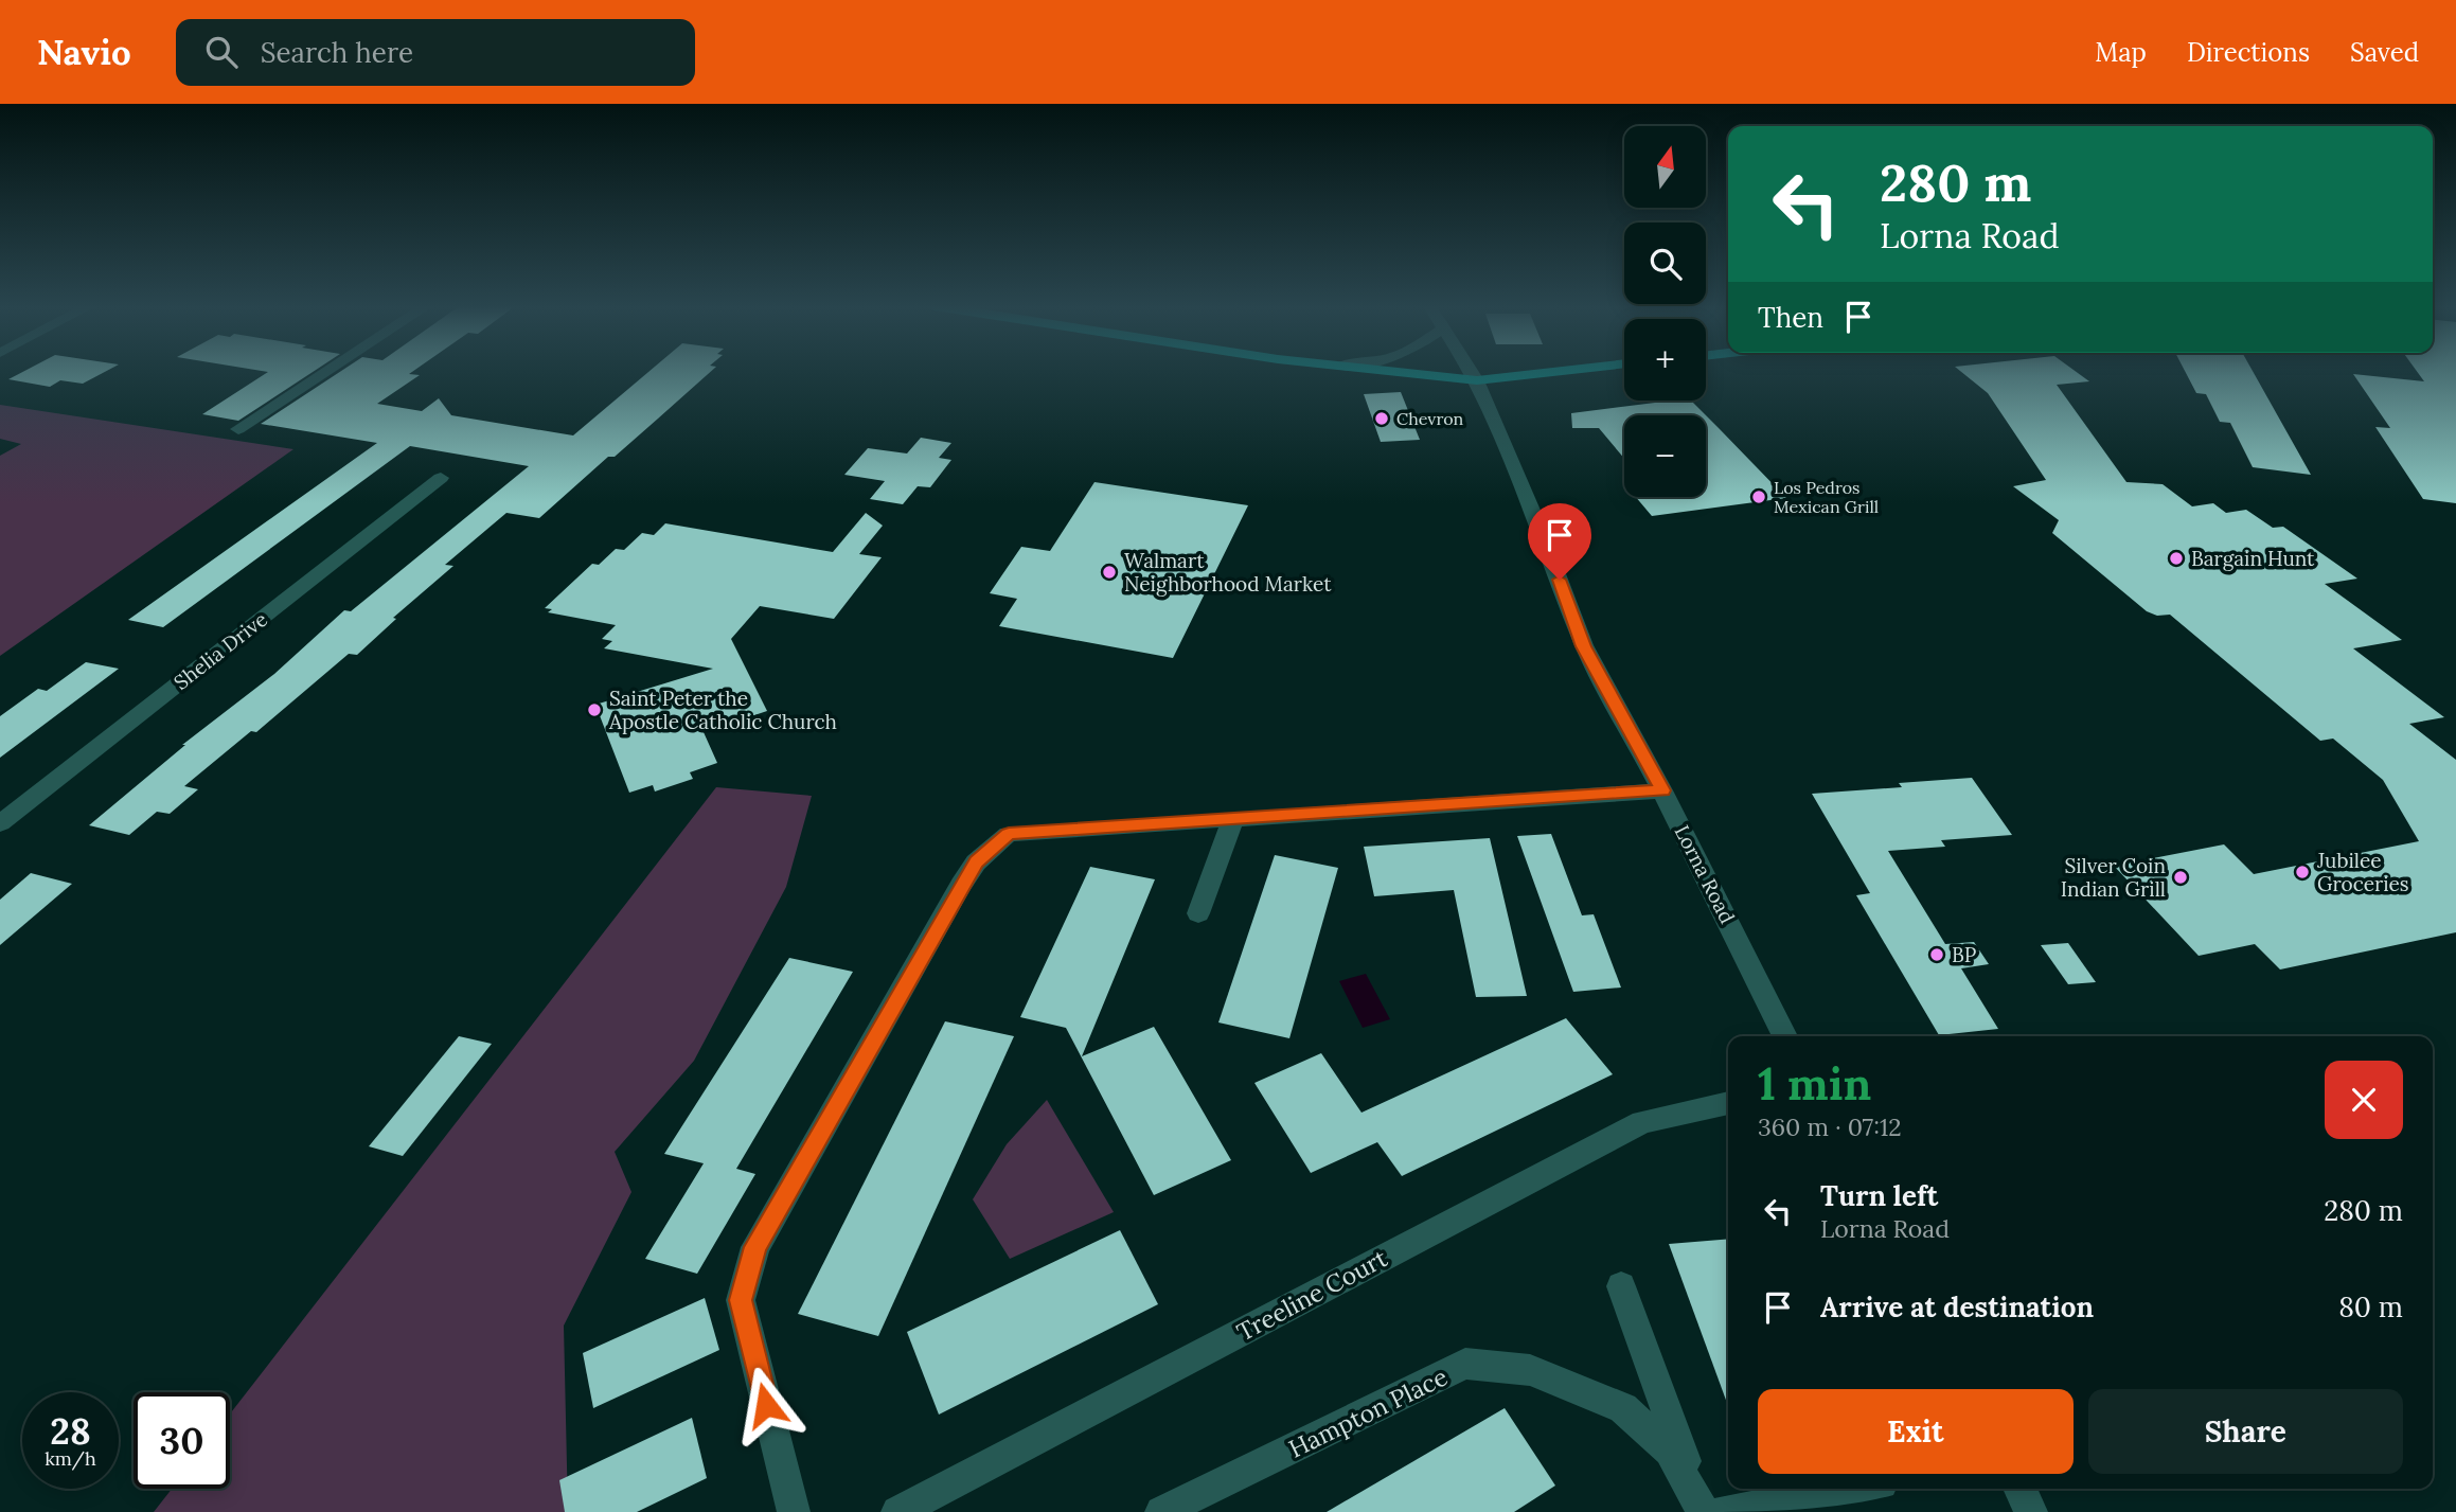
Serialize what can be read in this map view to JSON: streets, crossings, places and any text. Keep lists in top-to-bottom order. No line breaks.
{"streets":{"street":["Shelia Drive","Lorna Road","Treeline Court","Hampton Place"]},"places":["Chevron","Los Pedros Mexican Grill","Bargain Hunt","Walmart Neighborhood Market","Saint Peter the Apostle Catholic Church","Jubilee Groceries","Silver Coin Indian Grill","BP"],"north":"top","page":{"header":"Navio","search":"Search here","nav":["Map","Directions","Saved"],"map_buttons":["+","−"],"turn":["280 m","Lorna Road"],"then":"Then","heading":["1 min","360 m · 07:12"],"list":[{"name":"Turn left","note":"Lorna Road","value":"280 m"},{"name":"Arrive at destination","value":"80 m"}],"buttons":["Exit","Share"],"speed":"28 km/h","limit":"30"}}
